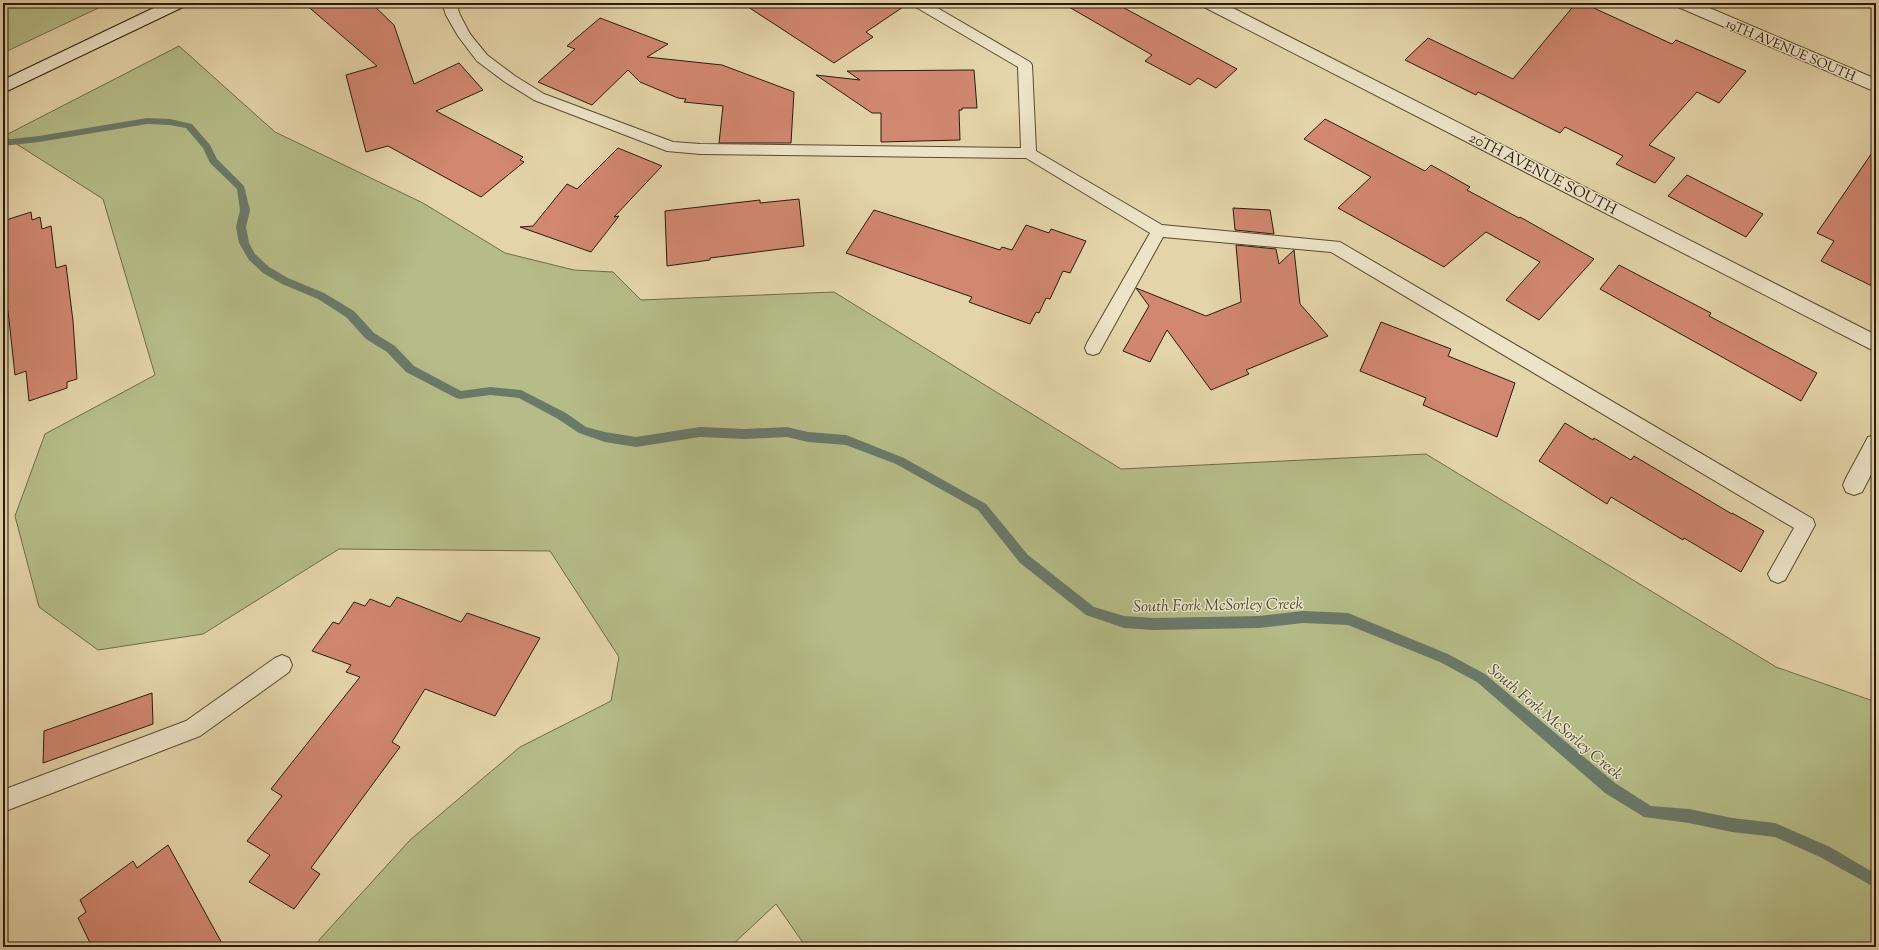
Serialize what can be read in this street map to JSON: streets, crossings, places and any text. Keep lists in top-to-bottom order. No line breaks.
{"streets":{"street":["19TH AVENUE SOUTH","20TH AVENUE SOUTH"]},"water":["South Fork McSorley Creek"]}
